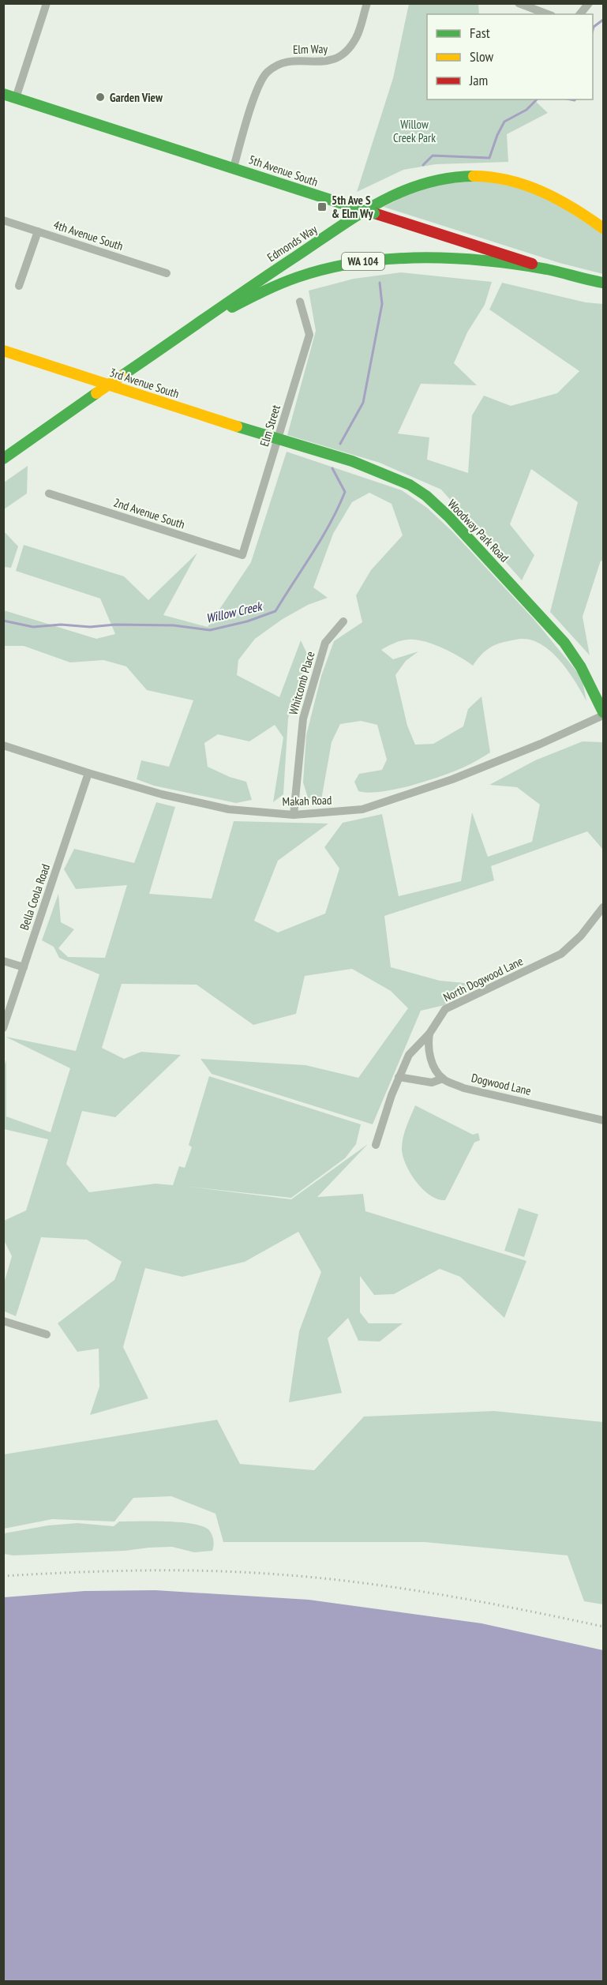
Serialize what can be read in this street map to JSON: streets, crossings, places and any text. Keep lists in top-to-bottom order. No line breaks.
{"streets":{"main road":["5th Avenue South","Edmonds Way","WA 104","3rd Avenue South","Woodway Park Road"],"street":["Elm Way","4th Avenue South","Elm Street","2nd Avenue South","Whitcomb Place","Makah Road","Bella Coola Road","North Dogwood Lane","Dogwood Lane"]},"crossings":[["Elm Way","5th Avenue South"],["5th Avenue South","Edmonds Way"],["3rd Avenue South","Elm Street"],["3rd Avenue South","Woodway Park Road"],["Elm Street","2nd Avenue South"],["Elm Street","Woodway Park Road"],["Woodway Park Road","Makah Road"],["Whitcomb Place","Makah Road"],["Makah Road","Bella Coola Road"]],"water":["Willow Creek"],"parks":["Willow Creek Park"],"places":{"other":["Garden View"],"transit":["5th Ave S & Elm Wy"]},"legend":["Fast","Slow","Jam"]}
